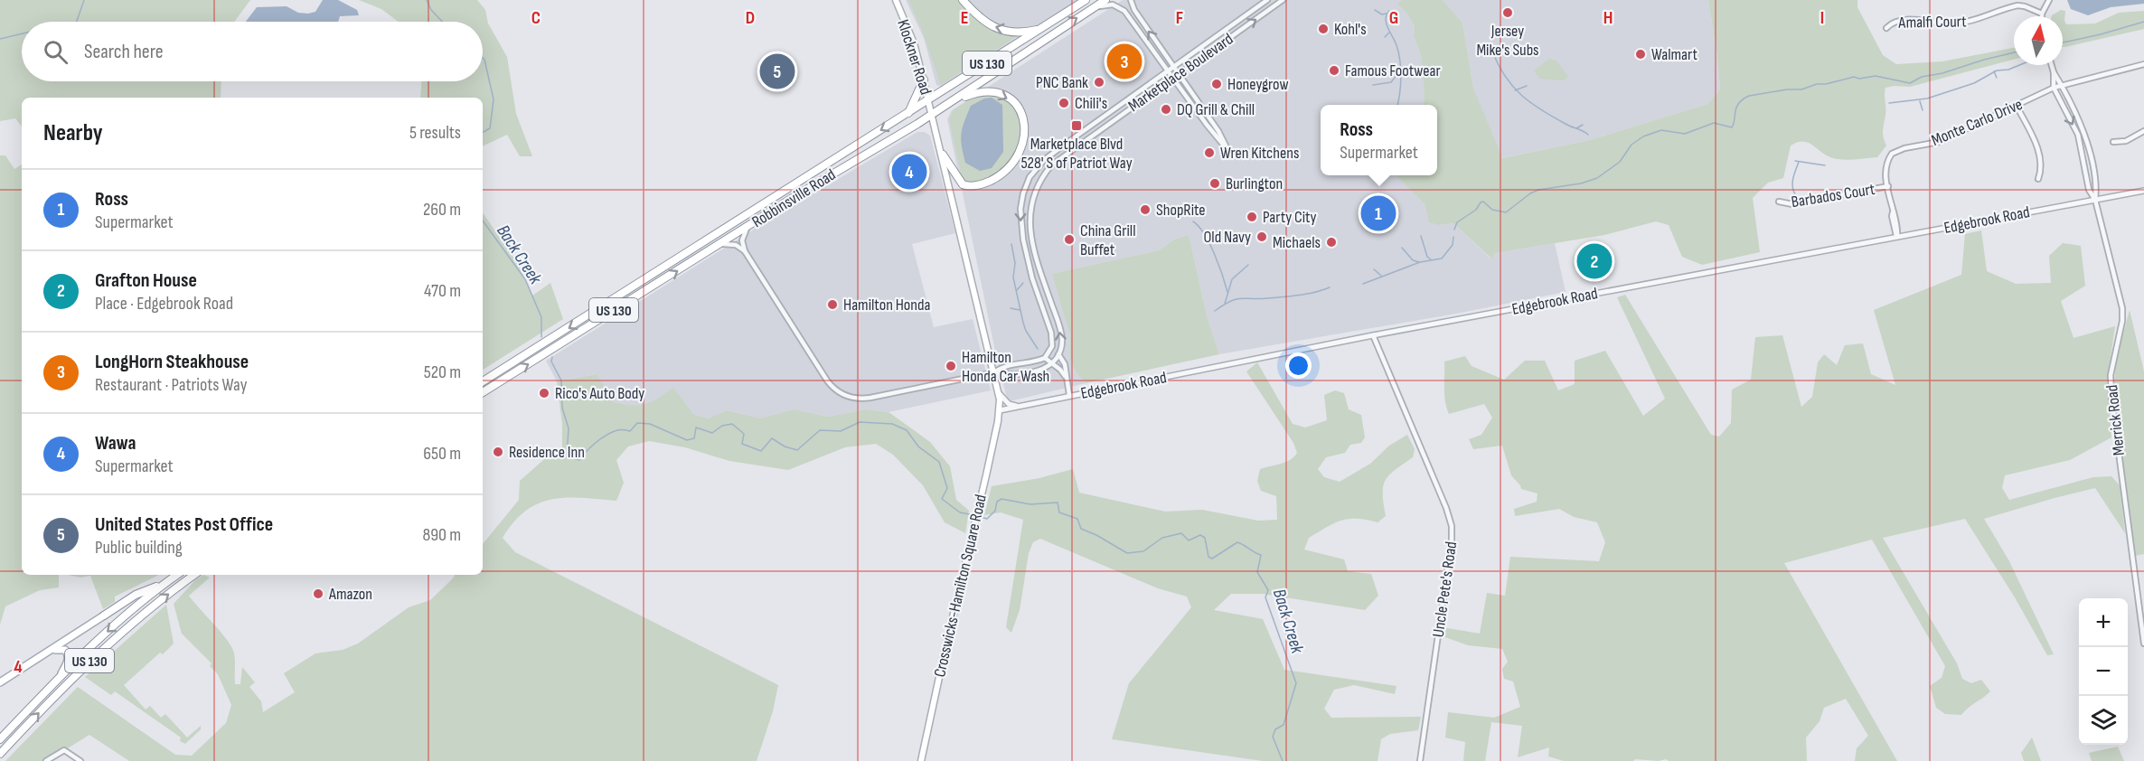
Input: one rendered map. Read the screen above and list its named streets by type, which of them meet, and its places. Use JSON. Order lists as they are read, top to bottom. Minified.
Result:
{"streets":{"highway":["US 130","Robbinsville Road"],"main road":["Klockner Road","Crosswicks-Hamilton Square Road"],"street":["Amalfi Court","Marketplace Boulevard","Monte Carlo Drive","Barbados Court","Edgebrook Road","Merrick Road","Uncle Pete's Road"]},"crossings":[["Klockner Road","Robbinsville Road"],["Monte Carlo Drive","Barbados Court"],["Monte Carlo Drive","Edgebrook Road"],["Edgebrook Road","Merrick Road"],["Edgebrook Road","Crosswicks-Hamilton Square Road"],["Edgebrook Road","Uncle Pete's Road"]],"water":["Back Creek"],"places":{"other":["Jersey Mike's Subs","Kohl's","Walmart","Famous Footwear","PNC Bank","Honeygrow","Chili's","DQ Grill & Chill","Wren Kitchens","Burlington","ShopRite","Party City","Old Navy","China Grill Buffet","Michaels","Hamilton Honda","Hamilton Honda Car Wash","Rico's Auto Body","Residence Inn","Amazon"],"transit":["Marketplace Blvd 528' S of Patriot Way"]},"north":"top","page":{"search":"Search here","pins":["3","5","4","1","2"],"heading":["Nearby","5 results"],"popup":["Ross","Supermarket"],"list":[{"mark":"1","name":"Ross","note":"Supermarket","value":"260 m"},{"mark":"2","name":"Grafton House","note":"Place · Edgebrook Road","value":"470 m"},{"mark":"3","name":"LongHorn Steakhouse","note":"Restaurant · Patriots Way","value":"520 m"},{"mark":"4","name":"Wawa","note":"Supermarket","value":"650 m"},{"mark":"5","name":"United States Post Office","note":"Public building","value":"890 m"}],"map_buttons":["+","−"]},"grid":{"columns":["C","D","E","F","G","H","I"],"rows":["4"]}}
